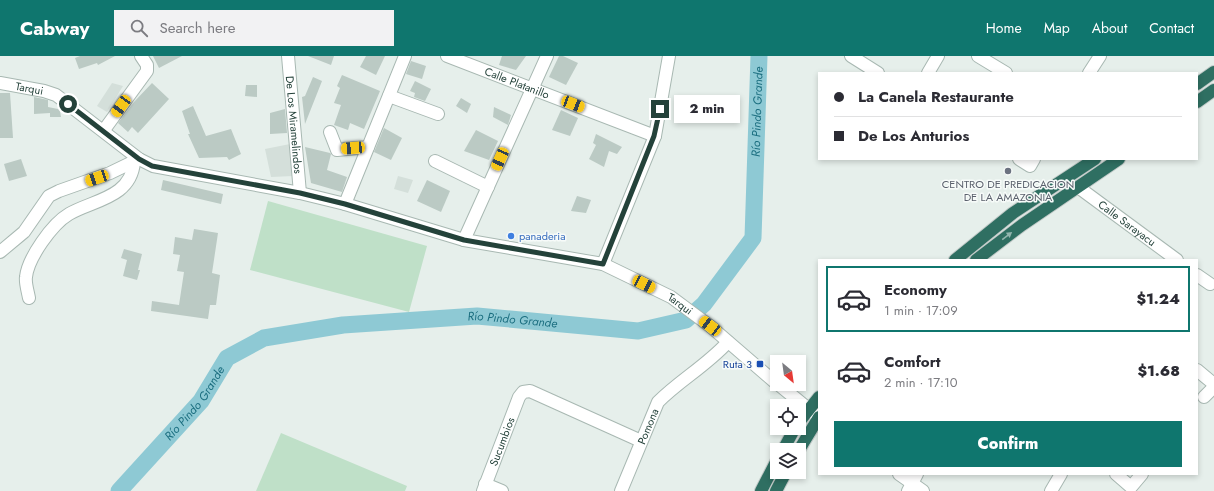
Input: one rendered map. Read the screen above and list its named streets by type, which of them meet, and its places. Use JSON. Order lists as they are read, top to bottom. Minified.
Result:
{"streets":{"street":["Calle Platanillo","Tarqui","De Los Miramelindos","Calle Sarayacu","Pomona","Sucumbios"]},"crossings":[["Tarqui","De Los Miramelindos"],["Tarqui","Pomona"],["Pomona","Sucumbios"]],"water":["Río Pindo Grande"],"places":{"other":["CENTRO DE PREDICACION DE LA AMAZONIA","panaderia"],"transit":["Ruta 3"]},"north":"bottom right","page":{"header":"Cabway","search":"Search here","nav":["Home","Map","About","Contact"],"banner":["La Canela Restaurante","De Los Anturios"],"bubble":"2 min","list":[{"name":"Economy","note":"1 min · 17:09","value":"$1.24"},{"name":"Comfort","note":"2 min · 17:10","value":"$1.68"}],"buttons":"Confirm"}}
